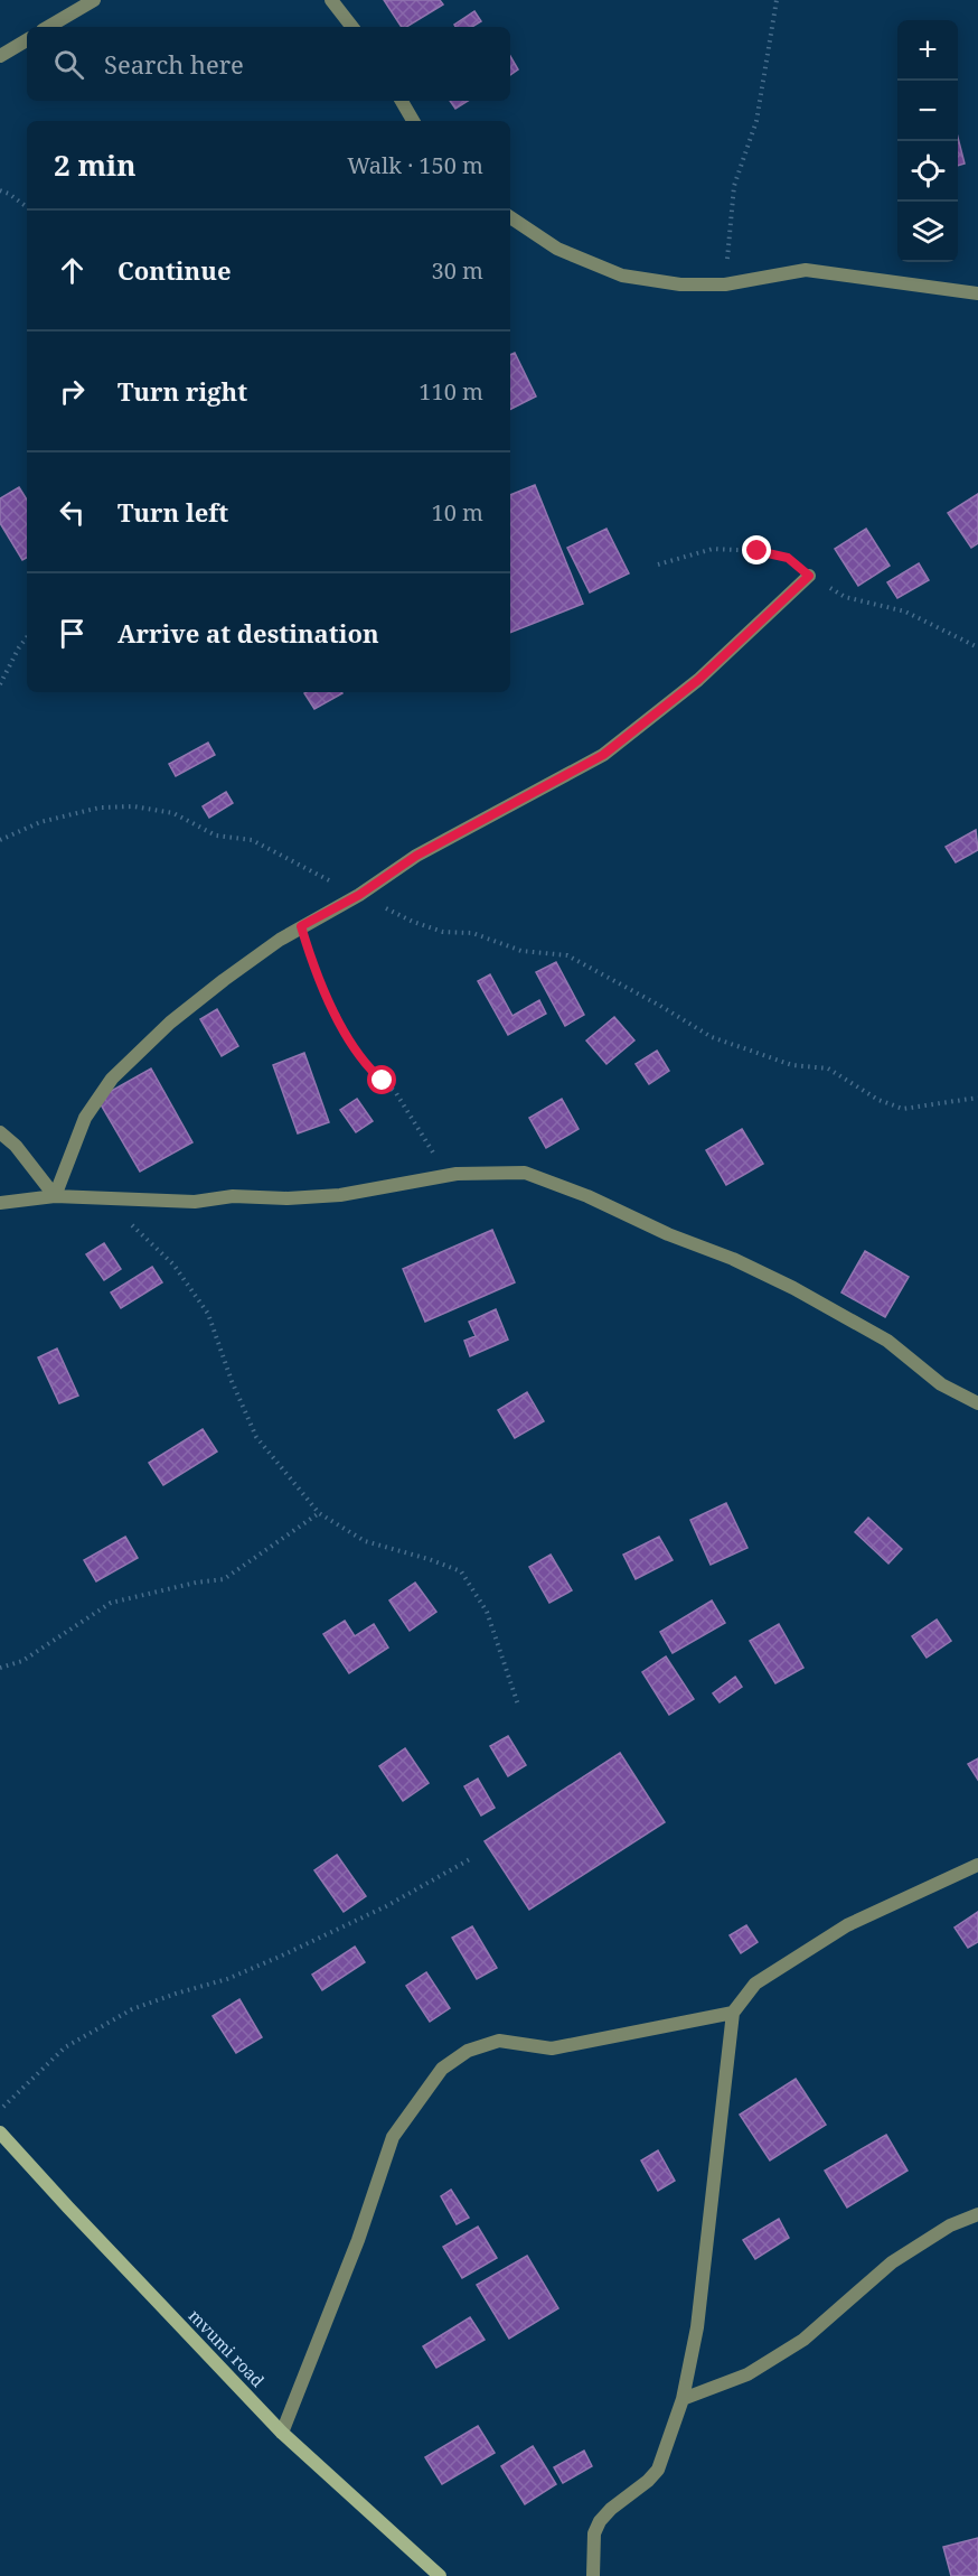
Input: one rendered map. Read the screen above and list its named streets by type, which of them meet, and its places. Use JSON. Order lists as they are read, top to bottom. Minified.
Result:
{"streets":{"street":["mvumi road"]},"page":{"map_buttons":["+","−"],"search":"Search here","heading":["2 min","Walk · 150 m"],"list":[["Continue","30 m"],["Turn right","110 m"],["Turn left","10 m"],"Arrive at destination"]}}
